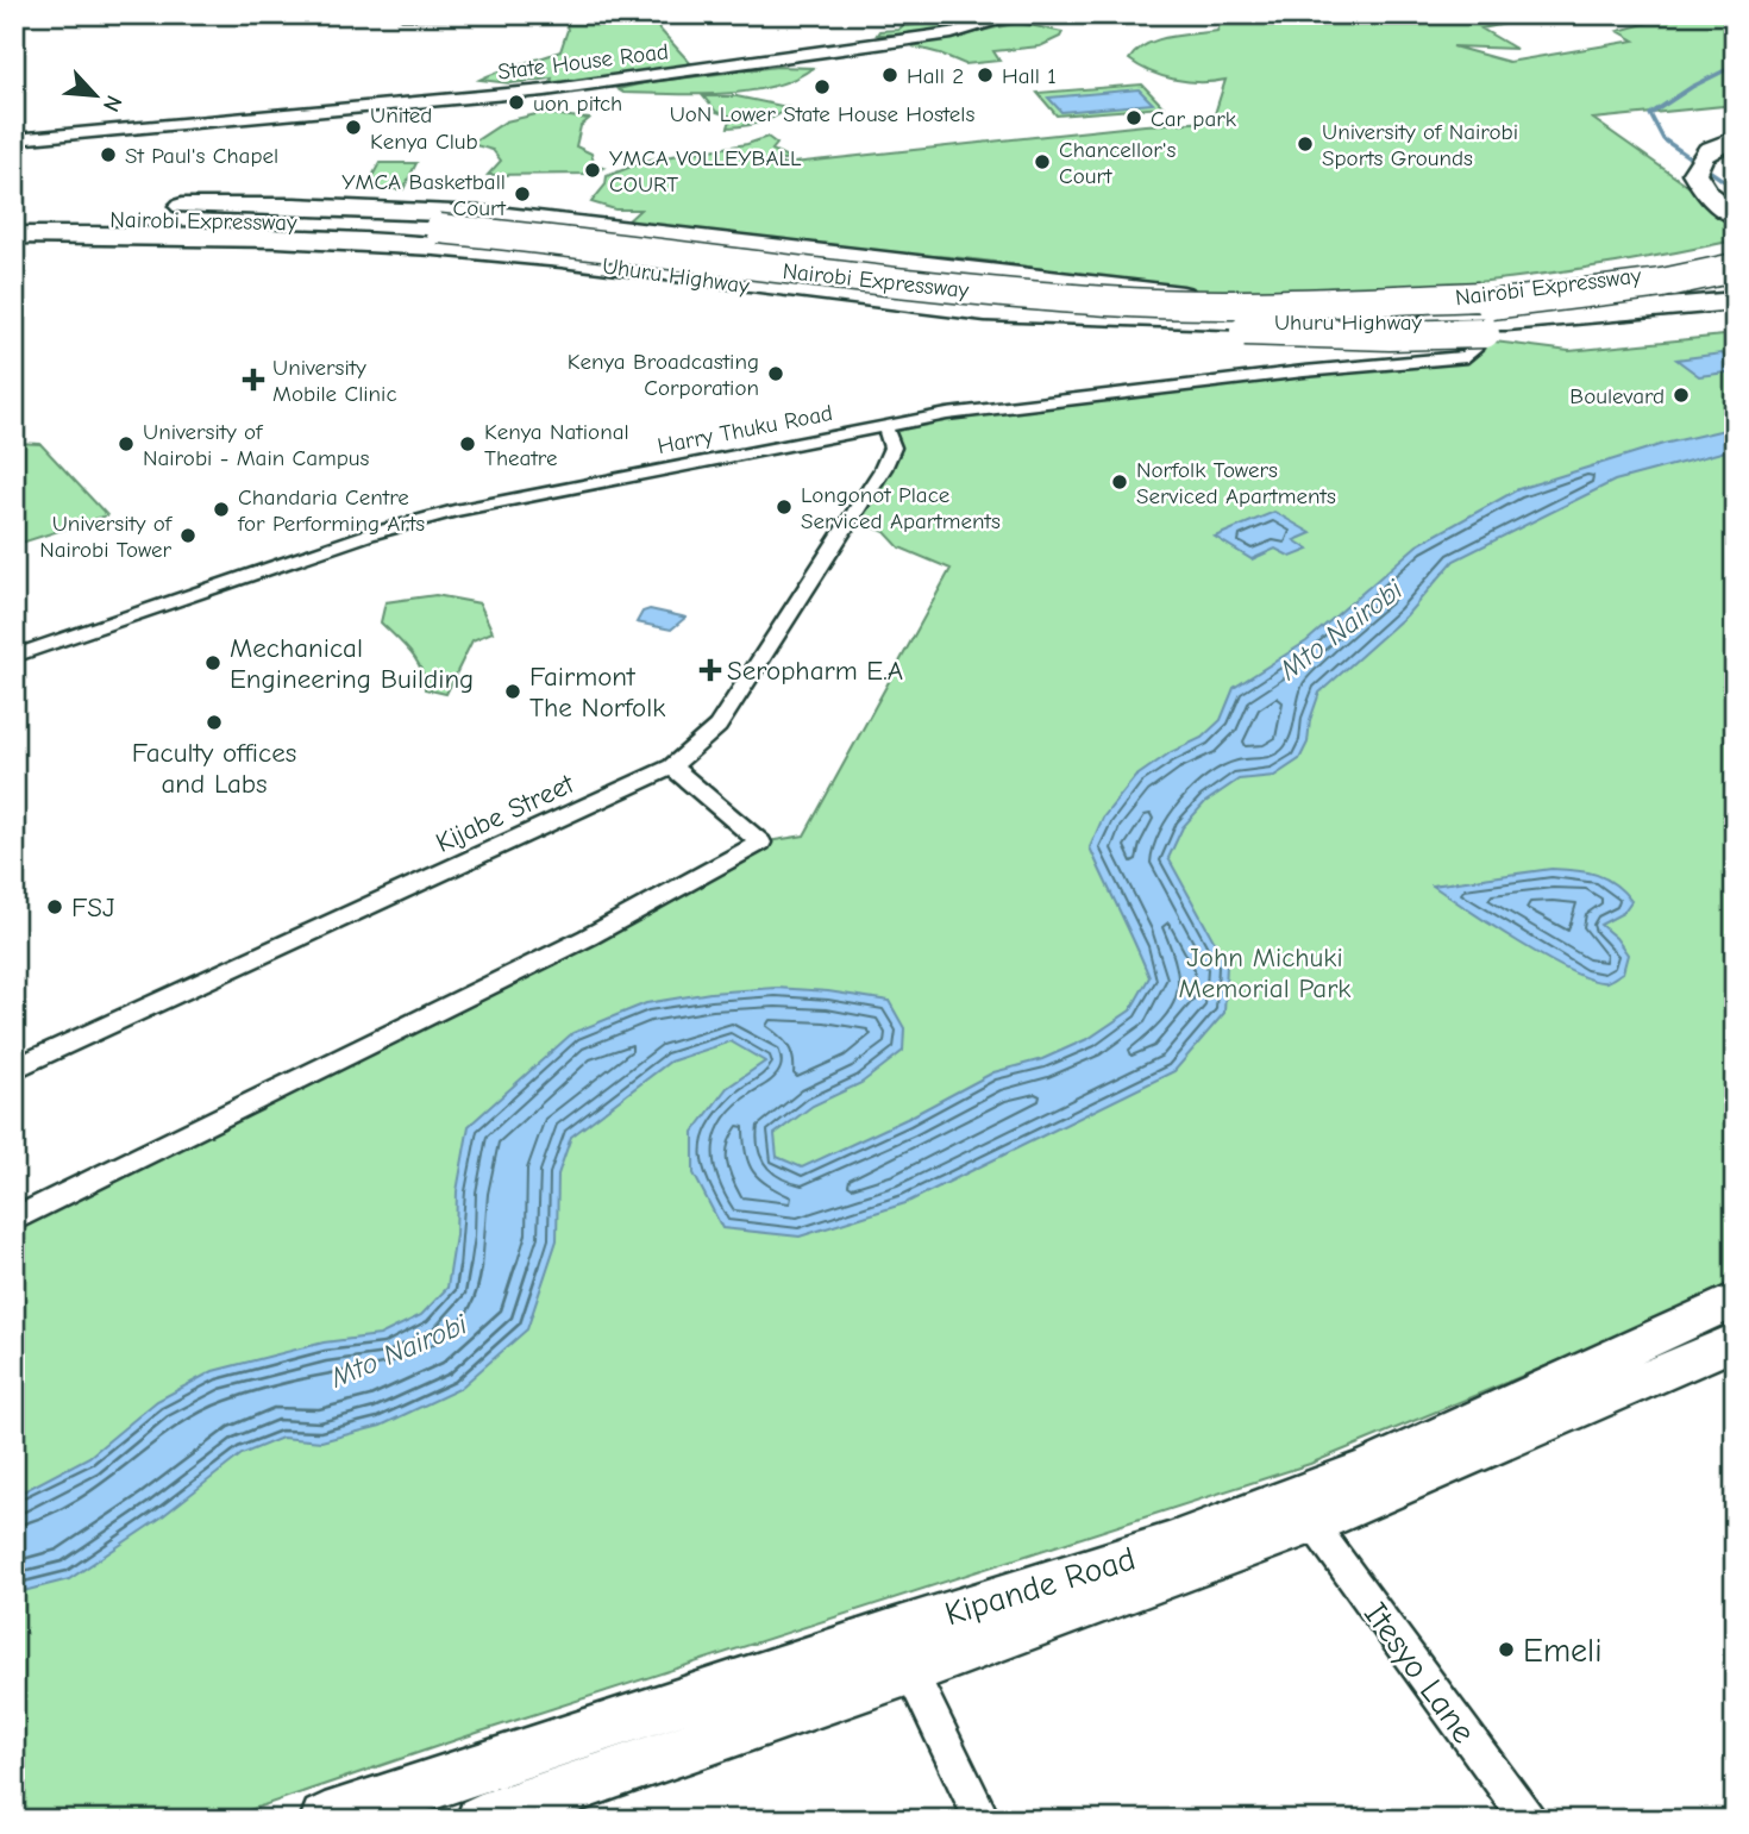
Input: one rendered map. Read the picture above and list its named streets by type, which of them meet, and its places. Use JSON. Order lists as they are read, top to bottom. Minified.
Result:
{"streets":{"highway":["Nairobi Expressway","Uhuru Highway"],"street":["State House Road","Harry Thuku Road","Kijabe Street","Kipande Road","Itesyo Lane"]},"crossings":[["Nairobi Expressway","Uhuru Highway"],["Uhuru Highway","Harry Thuku Road"],["Kipande Road","Itesyo Lane"]],"water":["Mto Nairobi"],"parks":["John Michuki Memorial Park"],"places":{"other":["Hall 2","Hall 1","UoN Lower State House Hostels","uon pitch","Car park","United Kenya Club","University of Nairobi Sports Grounds","St Paul's Chapel","Chancellor's Court","YMCA VOLLEYBALL COURT","YMCA Basketball Court","Kenya Broadcasting Corporation","Boulevard","University of Nairobi - Main Campus","Kenya National Theatre","Norfolk Towers Serviced Apartments","Longonot Place Serviced Apartments","Chandaria Centre for Performing Arts","University of Nairobi Tower","Mechanical Engineering Building","Fairmont The Norfolk","Faculty offices and Labs","FSJ","Emeli"],"health":["University Mobile Clinic","Seropharm E.A"]},"north":"bottom right"}
